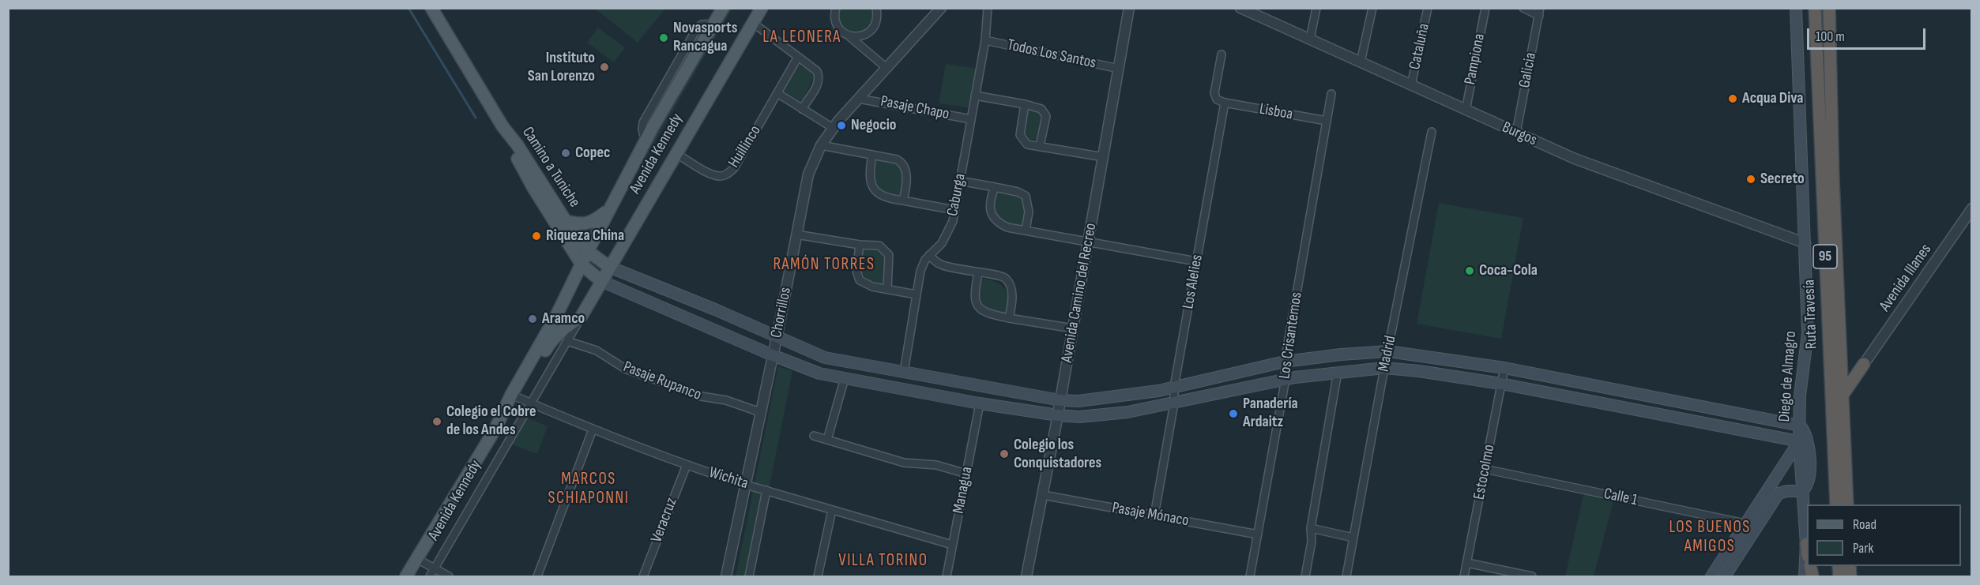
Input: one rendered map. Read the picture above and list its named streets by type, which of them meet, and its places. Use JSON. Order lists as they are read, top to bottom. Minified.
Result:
{"streets":{"highway":["95","Ruta Travesía"],"main road":["Avenida Kennedy","Camino a Tuniche","Diego de Almagro"],"street":["Cataluña","Todos Los Santos","Pampiona","Galicia","Pasaje Chapo","Lisboa","Burgos","Huillinco","Caburga","Avenida Illanes","Los Alelies","Avenida Camino del Recreo","Chorrillos","Los Crisantemos","Madrid","Pasaje Rupanco","Estocolmo","Wichita","Managua","Calle 1","Pasaje Mónaco","Veracruz"]},"crossings":[["Cataluña","Burgos"],["Todos Los Santos","Caburga"],["Todos Los Santos","Avenida Camino del Recreo"],["Pampiona","Burgos"],["Galicia","Burgos"],["Pasaje Chapo","Caburga"],["Pasaje Chapo","Chorrillos"],["Lisboa","Los Alelies"],["Lisboa","Los Crisantemos"],["Burgos","Diego de Almagro"],["Huillinco","Avenida Kennedy"],["Avenida Kennedy","Camino a Tuniche"],["Avenida Kennedy","Pasaje Rupanco"],["Avenida Kennedy","Wichita"],["Los Alelies","Pasaje Mónaco"],["Avenida Camino del Recreo","Pasaje Mónaco"],["Chorrillos","Pasaje Rupanco"],["Chorrillos","Wichita"],["Los Crisantemos","Pasaje Mónaco"],["Estocolmo","Calle 1"],["Wichita","Managua"],["Wichita","Veracruz"]],"districts":["LA LEONERA","RAMÓN TORRES","MARCOS SCHIAPONNI","LOS BUENOS AMIGOS","VILLA TORINO"],"places":["Novasports Rancagua","Instituto San Lorenzo","Acqua Diva","Negocio","Copec","Secreto","Riqueza China","Coca-Cola","Aramco","Panadería Ardaitz","Colegio el Cobre de los Andes","Colegio los Conquistadores"],"legend":["Road","Park"],"scale_bar":"100 m"}
